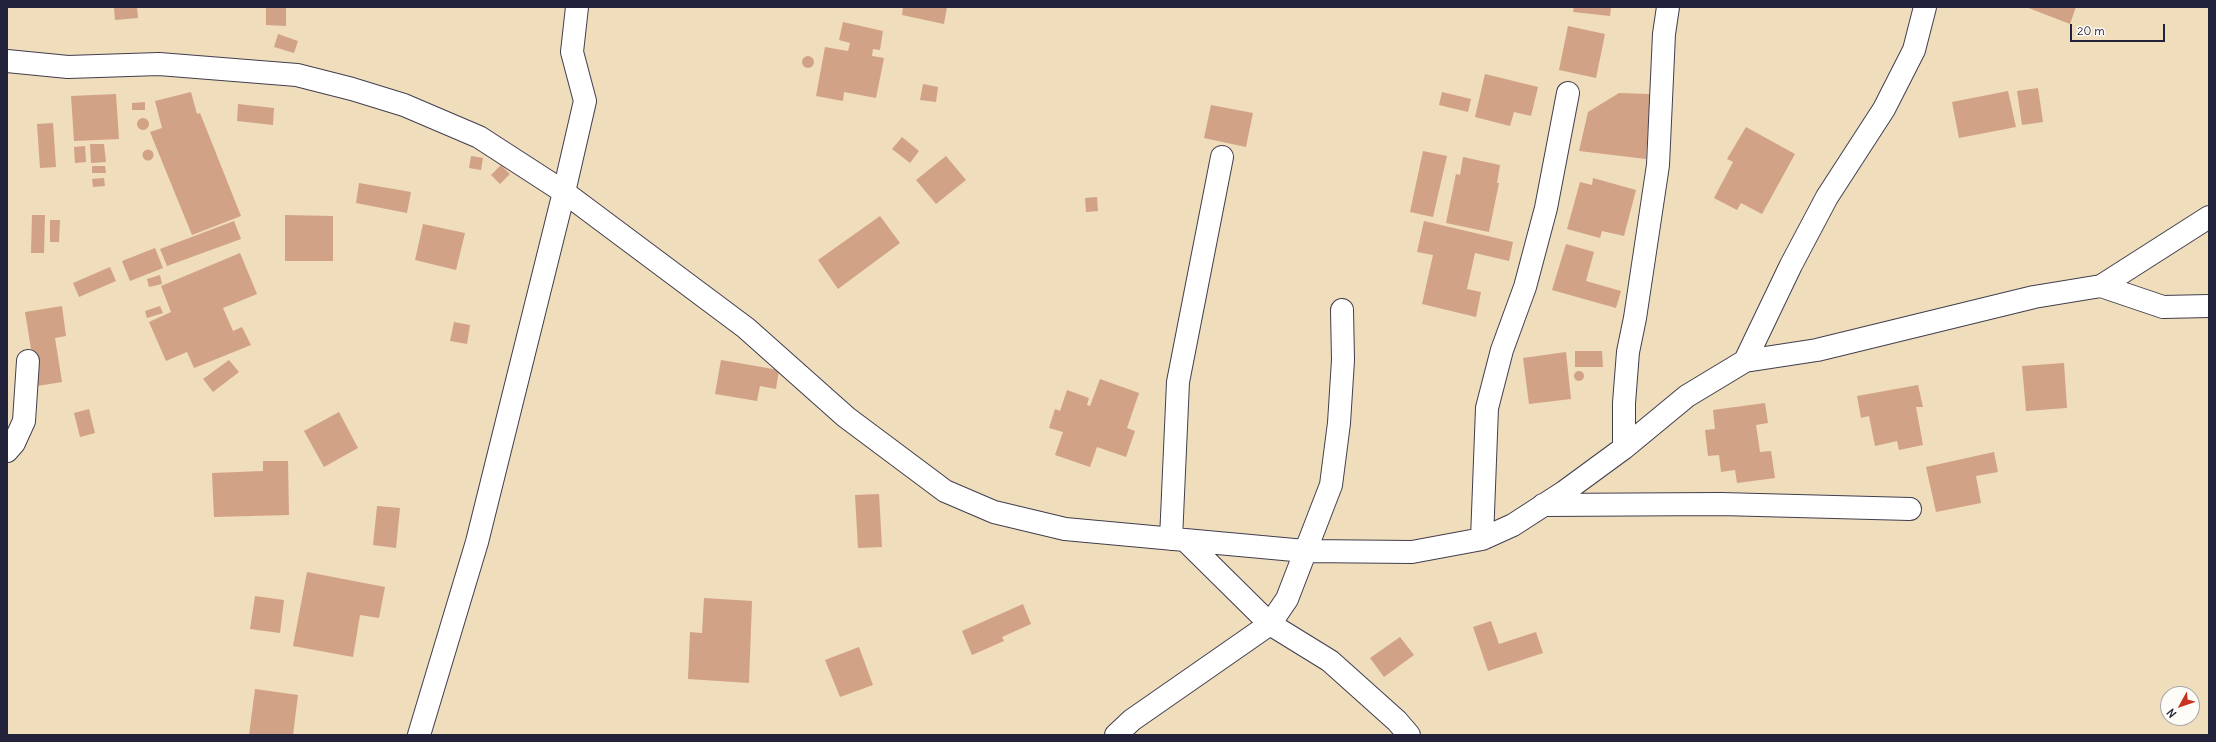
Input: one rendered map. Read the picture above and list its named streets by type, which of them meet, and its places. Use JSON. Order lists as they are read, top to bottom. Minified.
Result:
{"scale_bar":"20 m","north":"bottom left"}
